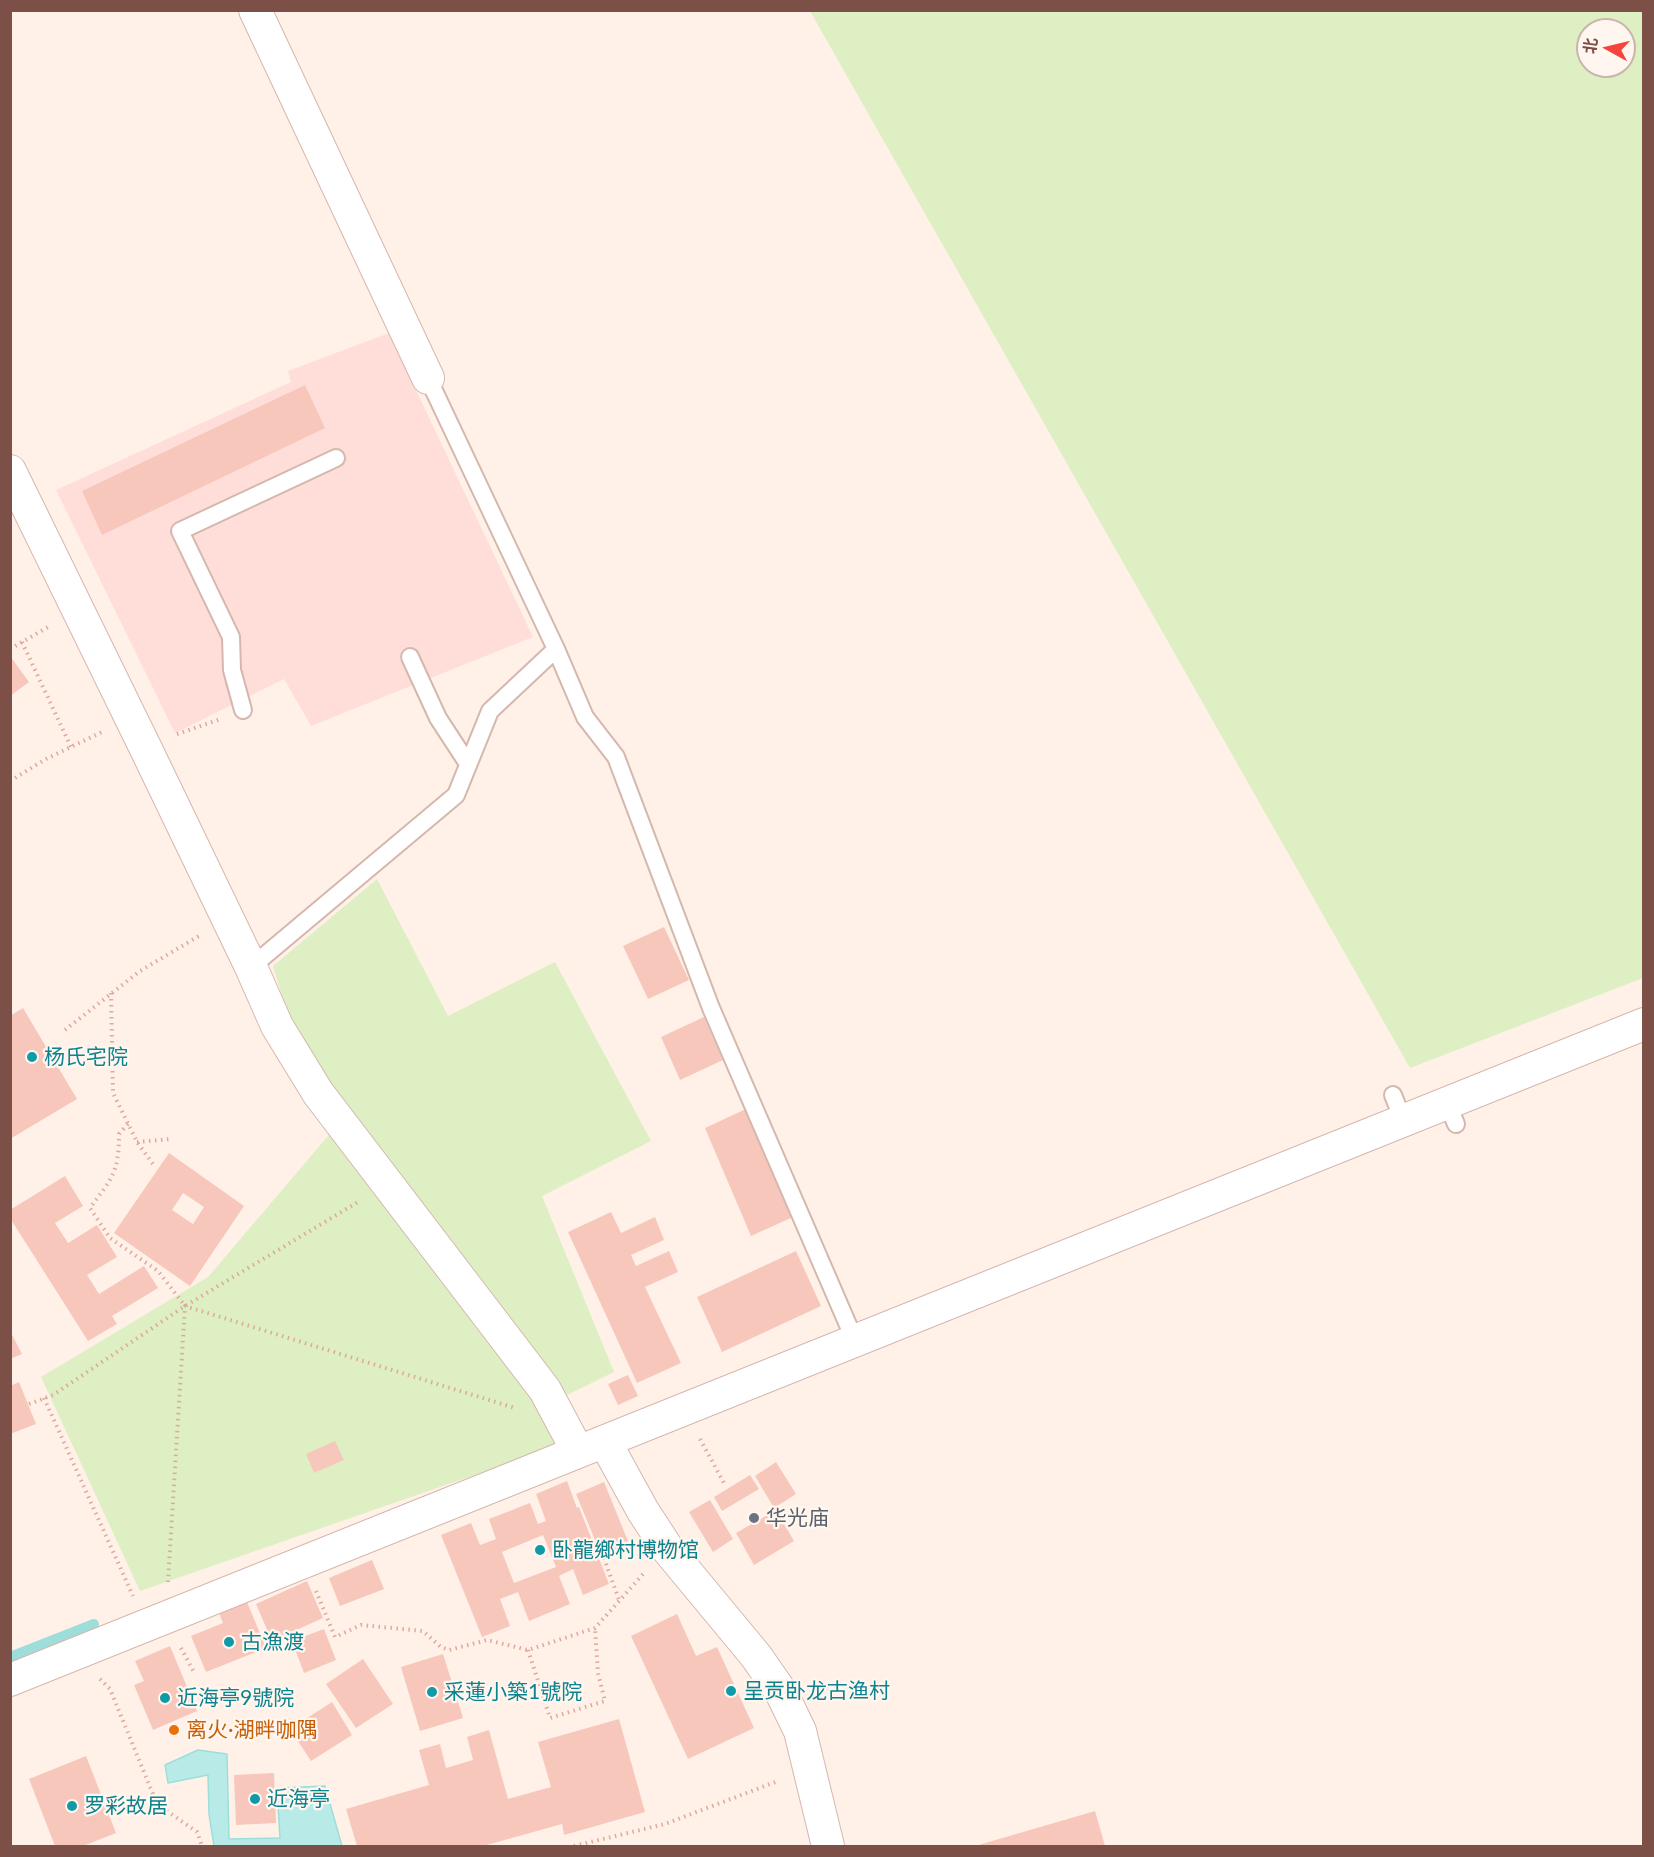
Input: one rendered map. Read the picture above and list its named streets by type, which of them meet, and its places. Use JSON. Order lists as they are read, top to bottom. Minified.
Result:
{"places":["杨氏宅院","华光庙","卧龍鄉村博物馆","古漁渡","呈贡卧龙古渔村","采蓮小築1號院","近海亭9號院","离火·湖畔咖隅","近海亭","罗彩故居"],"north":"left"}
